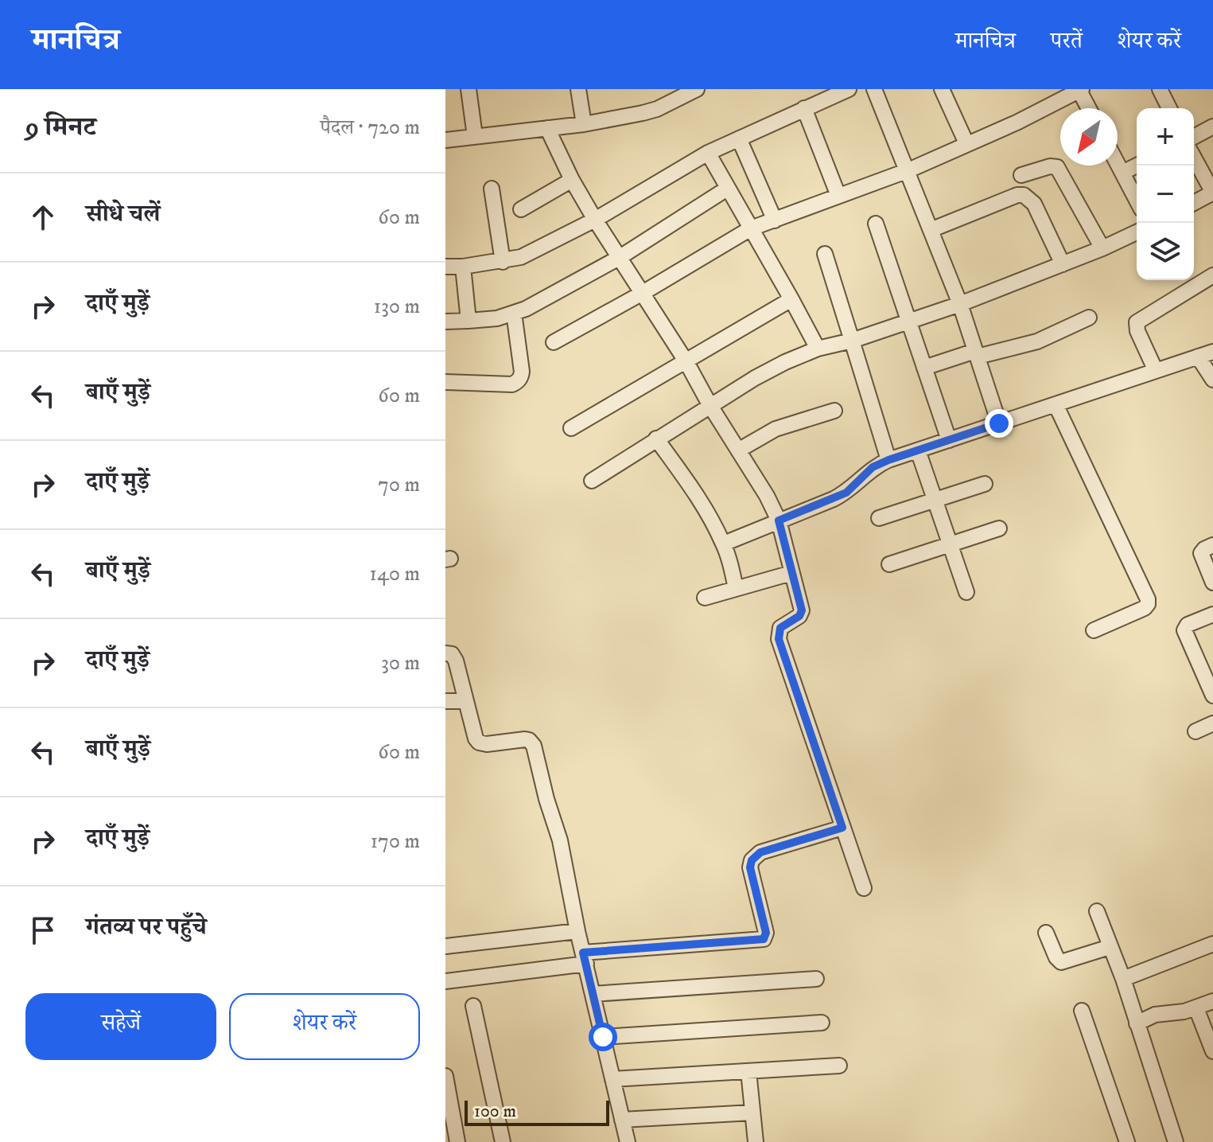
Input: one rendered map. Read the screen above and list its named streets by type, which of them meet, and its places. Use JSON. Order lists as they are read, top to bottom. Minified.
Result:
{"scale_bar":"100 m","north":"bottom left","page":{"header":"मानचित्र","nav":["मानचित्र","परतें","शेयर करें"],"heading":["9 मिनट","पैदल · 720 m"],"map_buttons":["+","−"],"list":[["सीधे चलें","60 m"],["दाएँ मुड़ें","130 m"],["बाएँ मुड़ें","60 m"],["दाएँ मुड़ें","70 m"],["बाएँ मुड़ें","140 m"],["दाएँ मुड़ें","30 m"],["बाएँ मुड़ें","60 m"],["दाएँ मुड़ें","170 m"],"गंतव्य पर पहुँचे"],"buttons":["सहेजें","शेयर करें"],"scale":"100 m"}}
